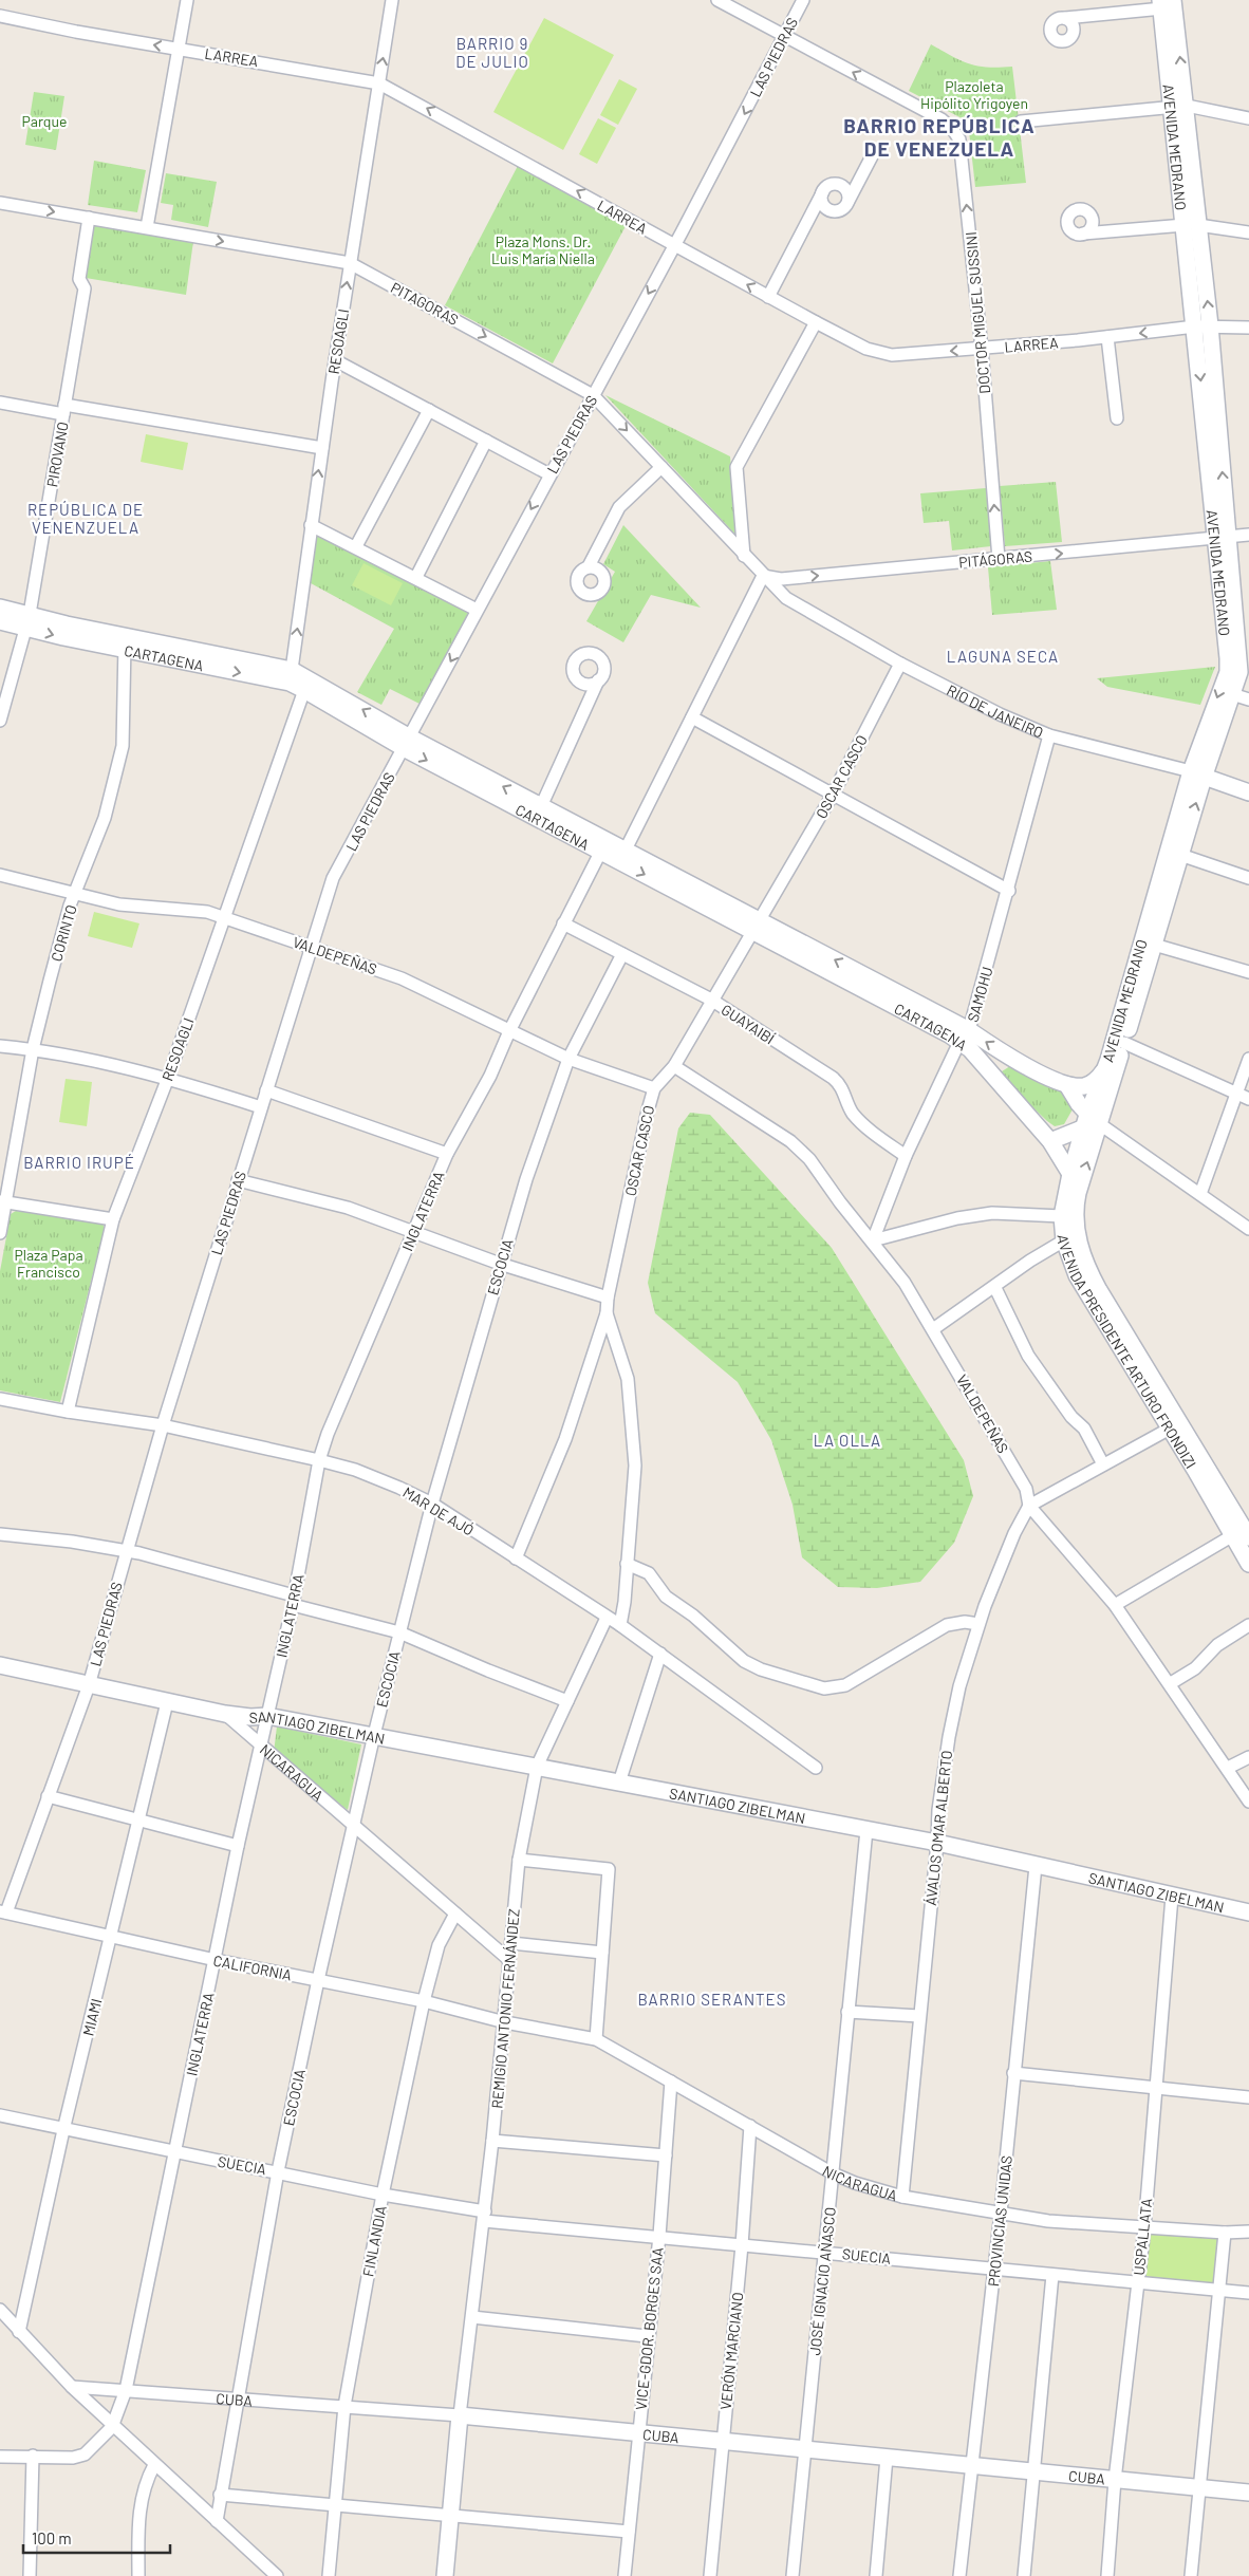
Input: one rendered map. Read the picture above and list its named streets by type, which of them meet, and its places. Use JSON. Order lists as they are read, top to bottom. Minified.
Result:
{"streets":{"main road":["AVENIDA MEDRANO","CARTAGENA","RÍO DE JANEIRO","AVENIDA PRESIDENTE ARTURO FRONDIZI","SANTIAGO ZIBELMAN","NICARAGUA","CUBA"],"street":["LARREA","LAS PIEDRAS","PITAGORAS","DOCTOR MIGUEL SUSSINI","RESOAGLI","PIROVANO","PITÁGORAS","OSCAR CASCO","CORINTO","VALDEPEÑAS","SAMOHU","GUAYAIBÍ","INGLATERRA","ESCOCIA","MAR DE AJÓ","ÁVALOS OMAR ALBERTO","CALIFORNIA","REMIGIO ANTONIO FERNÁNDEZ","MIAMI","SUECIA","PROVINCIAS UNIDAS","USPALLATA","FINLANDIA","JOSÉ IGNACIO AÑASCO","VICE-GDOR. BORGES SAA","VERÓN MARCIANO"]},"crossings":[["LARREA","LAS PIEDRAS"],["LARREA","AVENIDA MEDRANO"],["LARREA","DOCTOR MIGUEL SUSSINI"],["LARREA","RESOAGLI"],["LAS PIEDRAS","PITAGORAS"],["LAS PIEDRAS","DOCTOR MIGUEL SUSSINI"],["LAS PIEDRAS","CARTAGENA"],["LAS PIEDRAS","VALDEPEÑAS"],["LAS PIEDRAS","MAR DE AJÓ"],["LAS PIEDRAS","NICARAGUA"],["LAS PIEDRAS","CALIFORNIA"],["AVENIDA MEDRANO","PITÁGORAS"],["AVENIDA MEDRANO","RÍO DE JANEIRO"],["AVENIDA MEDRANO","AVENIDA PRESIDENTE ARTURO FRONDIZI"],["PITAGORAS","RESOAGLI"],["PITAGORAS","PIROVANO"],["PITAGORAS","PITÁGORAS"],["PITAGORAS","RÍO DE JANEIRO"],["DOCTOR MIGUEL SUSSINI","PITÁGORAS"],["RESOAGLI","CARTAGENA"],["RESOAGLI","VALDEPEÑAS"],["RESOAGLI","MAR DE AJÓ"],["PIROVANO","CARTAGENA"],["PITÁGORAS","RÍO DE JANEIRO"],["CARTAGENA","OSCAR CASCO"],["CARTAGENA","CORINTO"],["CARTAGENA","SAMOHU"],["CARTAGENA","INGLATERRA"],["CARTAGENA","AVENIDA PRESIDENTE ARTURO FRONDIZI"],["RÍO DE JANEIRO","OSCAR CASCO"],["RÍO DE JANEIRO","SAMOHU"],["OSCAR CASCO","VALDEPEÑAS"],["OSCAR CASCO","GUAYAIBÍ"],["OSCAR CASCO","MAR DE AJÓ"],["CORINTO","VALDEPEÑAS"],["VALDEPEÑAS","SAMOHU"],["VALDEPEÑAS","INGLATERRA"],["VALDEPEÑAS","ESCOCIA"],["VALDEPEÑAS","ÁVALOS OMAR ALBERTO"],["SAMOHU","GUAYAIBÍ"],["GUAYAIBÍ","INGLATERRA"],["GUAYAIBÍ","ESCOCIA"],["INGLATERRA","MAR DE AJÓ"],["INGLATERRA","SANTIAGO ZIBELMAN"],["INGLATERRA","NICARAGUA"],["INGLATERRA","CALIFORNIA"],["INGLATERRA","SUECIA"],["INGLATERRA","CUBA"],["ESCOCIA","MAR DE AJÓ"],["ESCOCIA","SANTIAGO ZIBELMAN"],["ESCOCIA","NICARAGUA"],["ESCOCIA","CALIFORNIA"],["ESCOCIA","SUECIA"],["ESCOCIA","CUBA"],["MAR DE AJÓ","REMIGIO ANTONIO FERNÁNDEZ"],["SANTIAGO ZIBELMAN","NICARAGUA"],["SANTIAGO ZIBELMAN","ÁVALOS OMAR ALBERTO"],["SANTIAGO ZIBELMAN","REMIGIO ANTONIO FERNÁNDEZ"],["SANTIAGO ZIBELMAN","PROVINCIAS UNIDAS"],["SANTIAGO ZIBELMAN","USPALLATA"],["SANTIAGO ZIBELMAN","JOSÉ IGNACIO AÑASCO"],["NICARAGUA","ÁVALOS OMAR ALBERTO"],["NICARAGUA","CALIFORNIA"],["NICARAGUA","REMIGIO ANTONIO FERNÁNDEZ"],["NICARAGUA","MIAMI"],["NICARAGUA","PROVINCIAS UNIDAS"],["NICARAGUA","USPALLATA"],["NICARAGUA","FINLANDIA"],["NICARAGUA","JOSÉ IGNACIO AÑASCO"],["NICARAGUA","VICE-GDOR. BORGES SAA"],["NICARAGUA","VERÓN MARCIANO"],["CALIFORNIA","REMIGIO ANTONIO FERNÁNDEZ"],["CALIFORNIA","MIAMI"],["CALIFORNIA","FINLANDIA"],["REMIGIO ANTONIO FERNÁNDEZ","SUECIA"],["REMIGIO ANTONIO FERNÁNDEZ","CUBA"],["MIAMI","SUECIA"],["SUECIA","PROVINCIAS UNIDAS"],["SUECIA","USPALLATA"],["SUECIA","FINLANDIA"],["SUECIA","JOSÉ IGNACIO AÑASCO"],["SUECIA","VICE-GDOR. BORGES SAA"],["SUECIA","VERÓN MARCIANO"],["PROVINCIAS UNIDAS","CUBA"],["USPALLATA","CUBA"],["FINLANDIA","CUBA"],["JOSÉ IGNACIO AÑASCO","CUBA"],["VICE-GDOR. BORGES SAA","CUBA"],["VERÓN MARCIANO","CUBA"]],"one_way":["LARREA","DOCTOR MIGUEL SUSSINI","PITÁGORAS"],"districts":["BARRIO 9 DE JULIO","BARRIO REPÚBLICA DE VENEZUELA","REPÚBLICA DE VENENZUELA","LAGUNA SECA","BARRIO IRUPÉ","LA OLLA","BARRIO SERANTES"],"parks":["Plazoleta Hipólito Yrigoyen","Parque","Plaza Mons. Dr. Luis María Niella","Plaza Papa Francisco"],"scale_bar":"100 m"}
